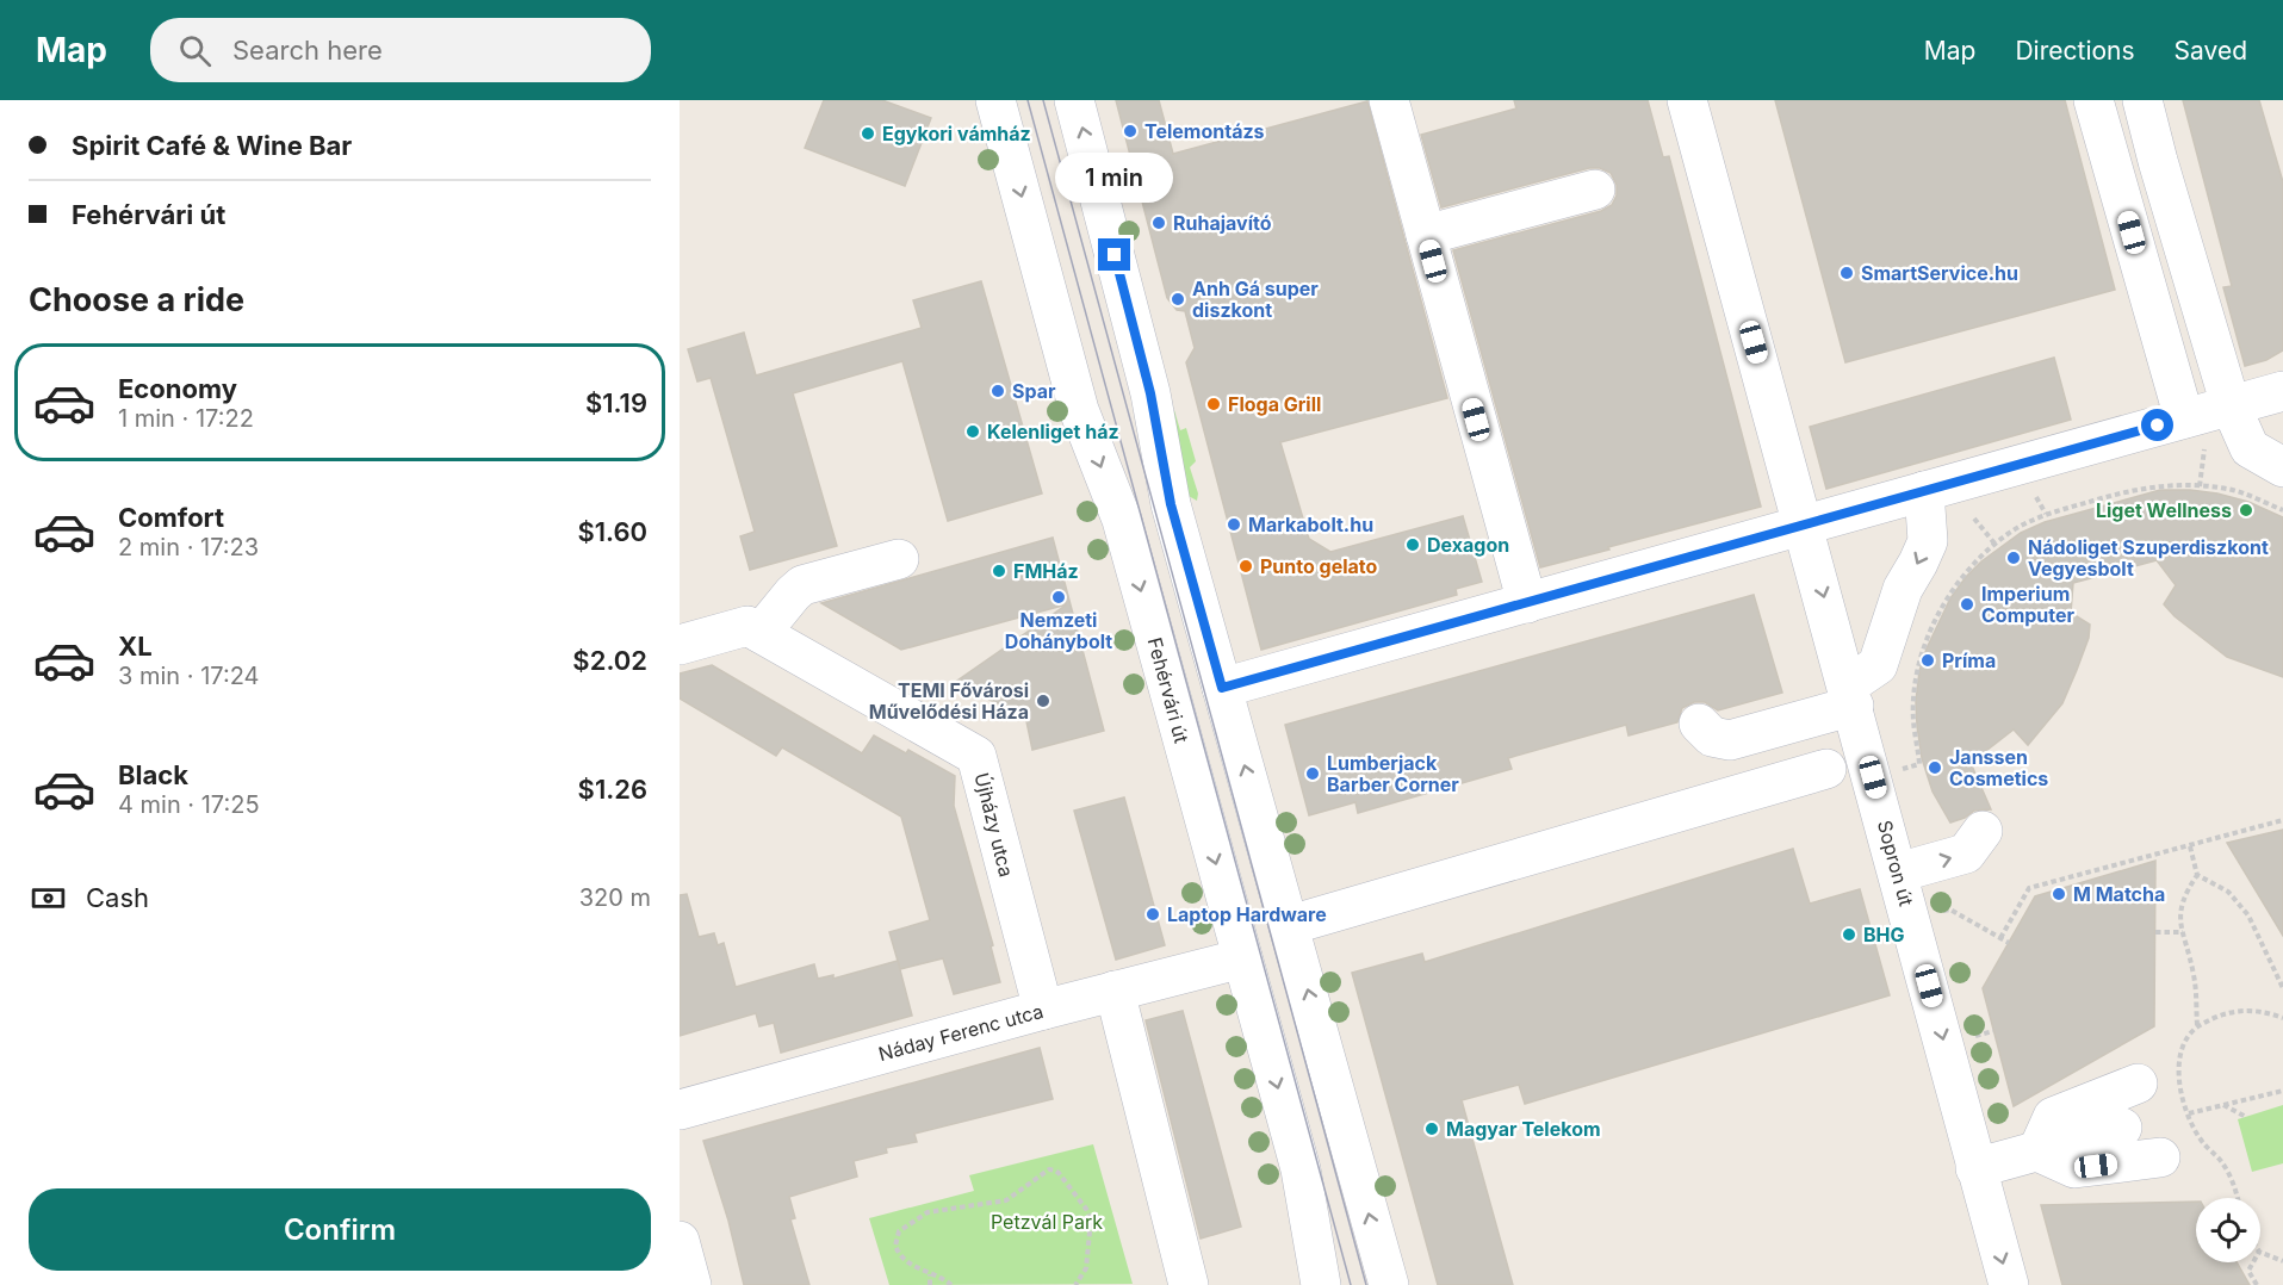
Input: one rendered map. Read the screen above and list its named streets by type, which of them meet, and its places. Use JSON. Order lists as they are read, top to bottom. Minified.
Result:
{"streets":{"street":["Fehérvári út","Újházy utca","Sopron út","Náday Ferenc utca"]},"crossings":[["Fehérvári út","Náday Ferenc utca"],["Újházy utca","Náday Ferenc utca"]],"one_way":["Sopron út"],"parks":["Petzvál Park"],"places":["Telemontázs","Egykori vámház","Ruhajavító","SmartService.hu","Anh Gá super diszkont","Spar","Floga Grill","Kelenliget ház","Liget Wellness","Markabolt.hu","Dexagon","Nádoliget Szuperdiszkont Vegyesbolt","Punto gelato","FMHáz","Nemzeti Dohánybolt","Imperium Computer","Príma","TEMI Fővárosi Művelődési Háza","Janssen Cosmetics","Lumberjack Barber Corner","M Matcha","Laptop Hardware","BHG","Magyar Telekom"],"page":{"header":"Map","search":"Search here","nav":["Map","Directions","Saved"],"banner":["Spirit Café & Wine Bar","Fehérvári út"],"bubble":"1 min","heading":"Choose a ride","list":[{"name":"Economy","note":"1 min · 17:22","value":"$1.19"},{"name":"Comfort","note":"2 min · 17:23","value":"$1.60"},{"name":"XL","note":"3 min · 17:24","value":"$2.02"},{"name":"Black","note":"4 min · 17:25","value":"$1.26"}],"pay":["Cash","320 m"],"buttons":"Confirm"}}
